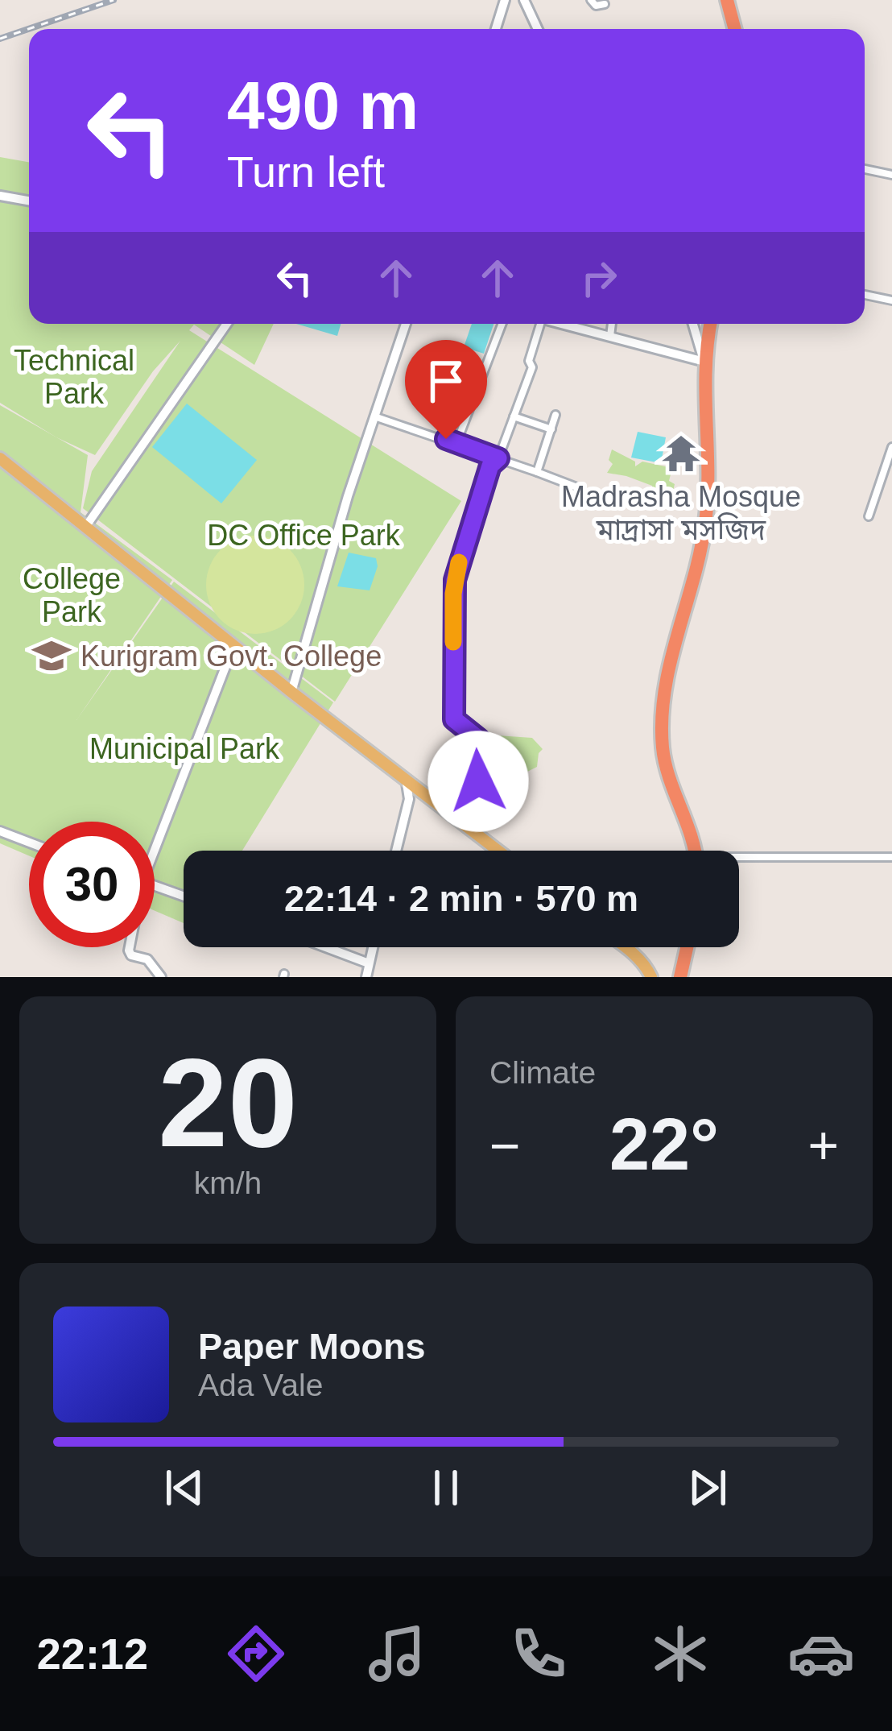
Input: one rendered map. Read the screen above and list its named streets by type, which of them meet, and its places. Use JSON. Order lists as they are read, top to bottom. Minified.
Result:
{"parks":["Technical Park","DC Office Park","College Park","Municipal Park"],"places":{"temple":["Madrasha Mosque মাদ্রাসা মসজিদ"],"school or university":["Kurigram Govt. College"]},"page":{"turn":["490 m","Turn left"],"limit":"30","trip":"22:14 · 2 min · 570 m","tile":[["20","km/h"],"Climate"],"heat":["−","22°","+"],"song":["Paper Moons","Ada Vale"],"tabs":"22:12"}}
